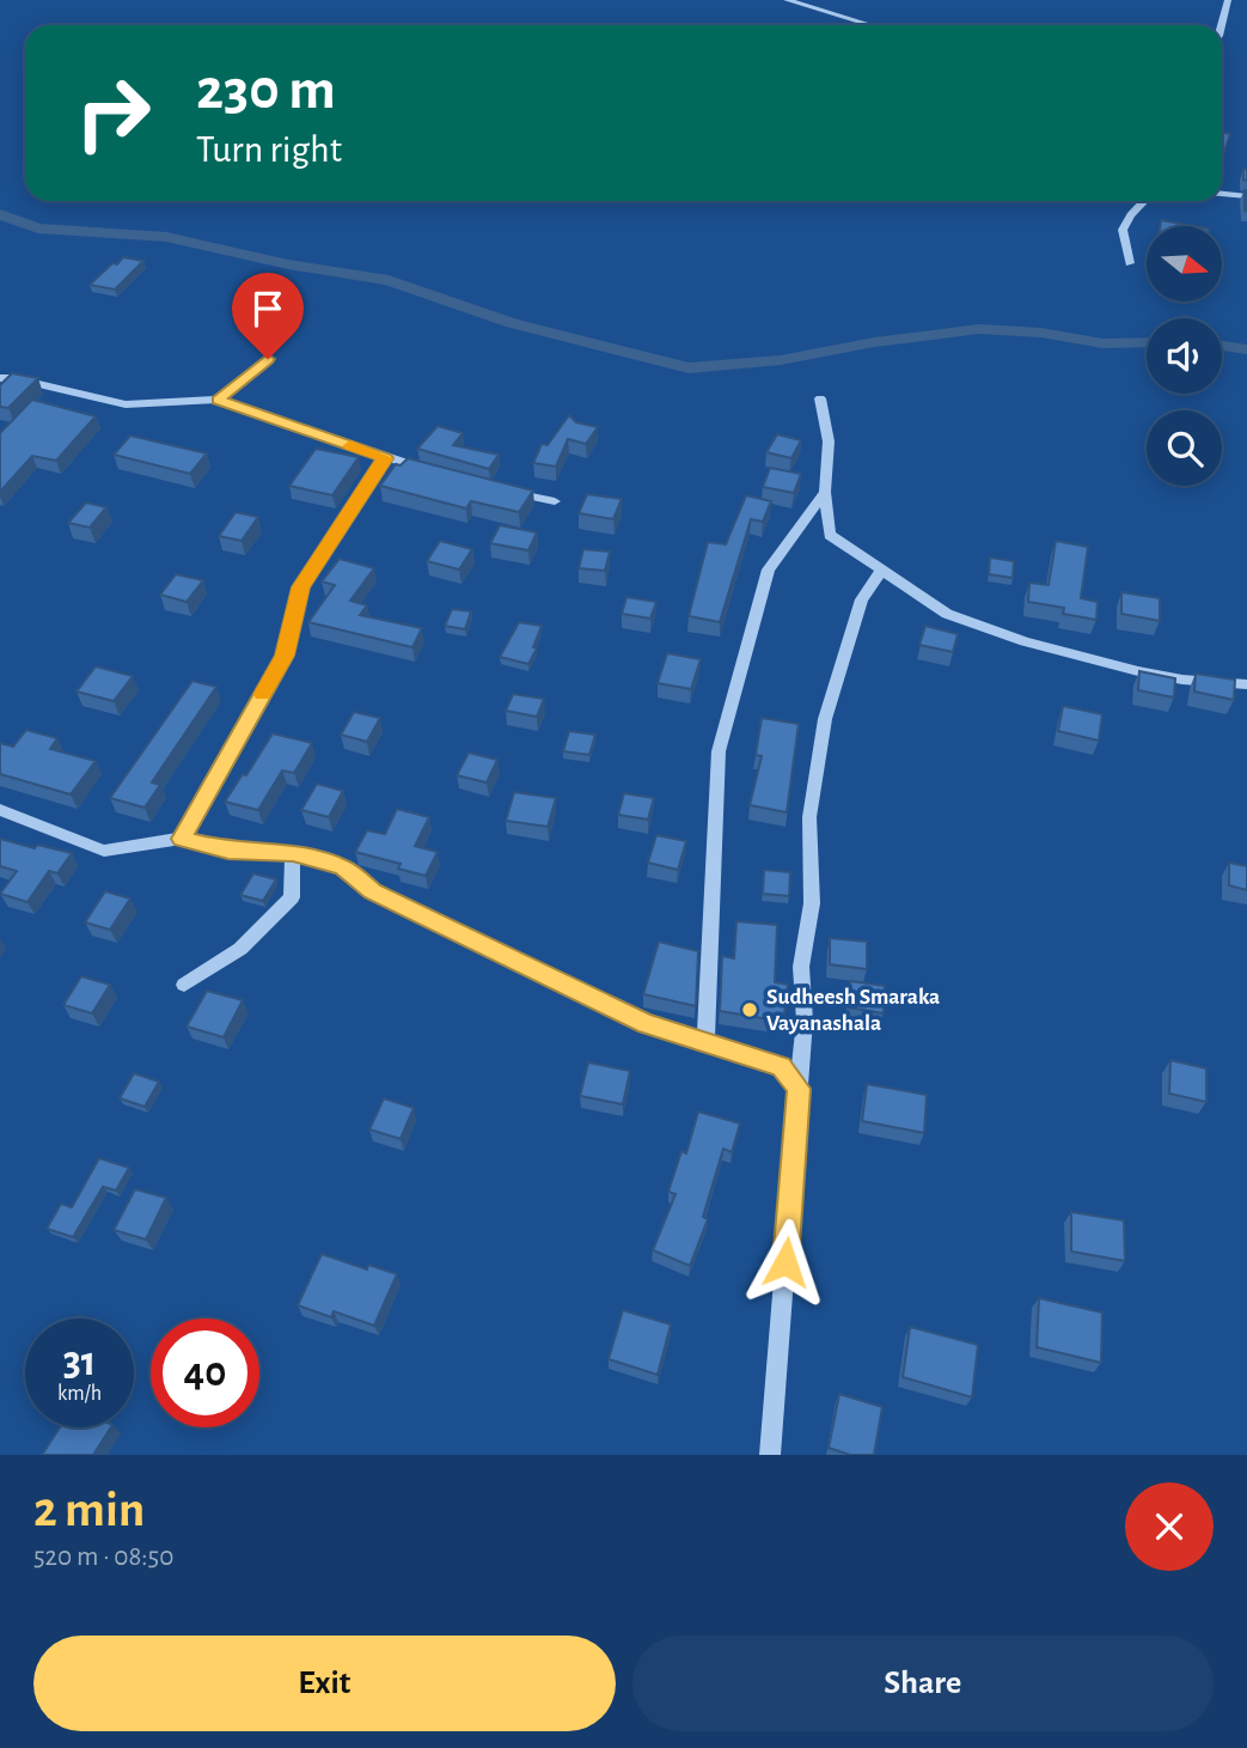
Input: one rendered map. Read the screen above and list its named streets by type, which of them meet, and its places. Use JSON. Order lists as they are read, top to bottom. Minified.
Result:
{"places":["Sudheesh Smaraka Vayanashala"],"north":"right","page":{"turn":["230 m","Turn right"],"speed":"31 km/h","limit":"40","heading":["2 min","520 m · 08:50"],"buttons":["Exit","Share"]}}
